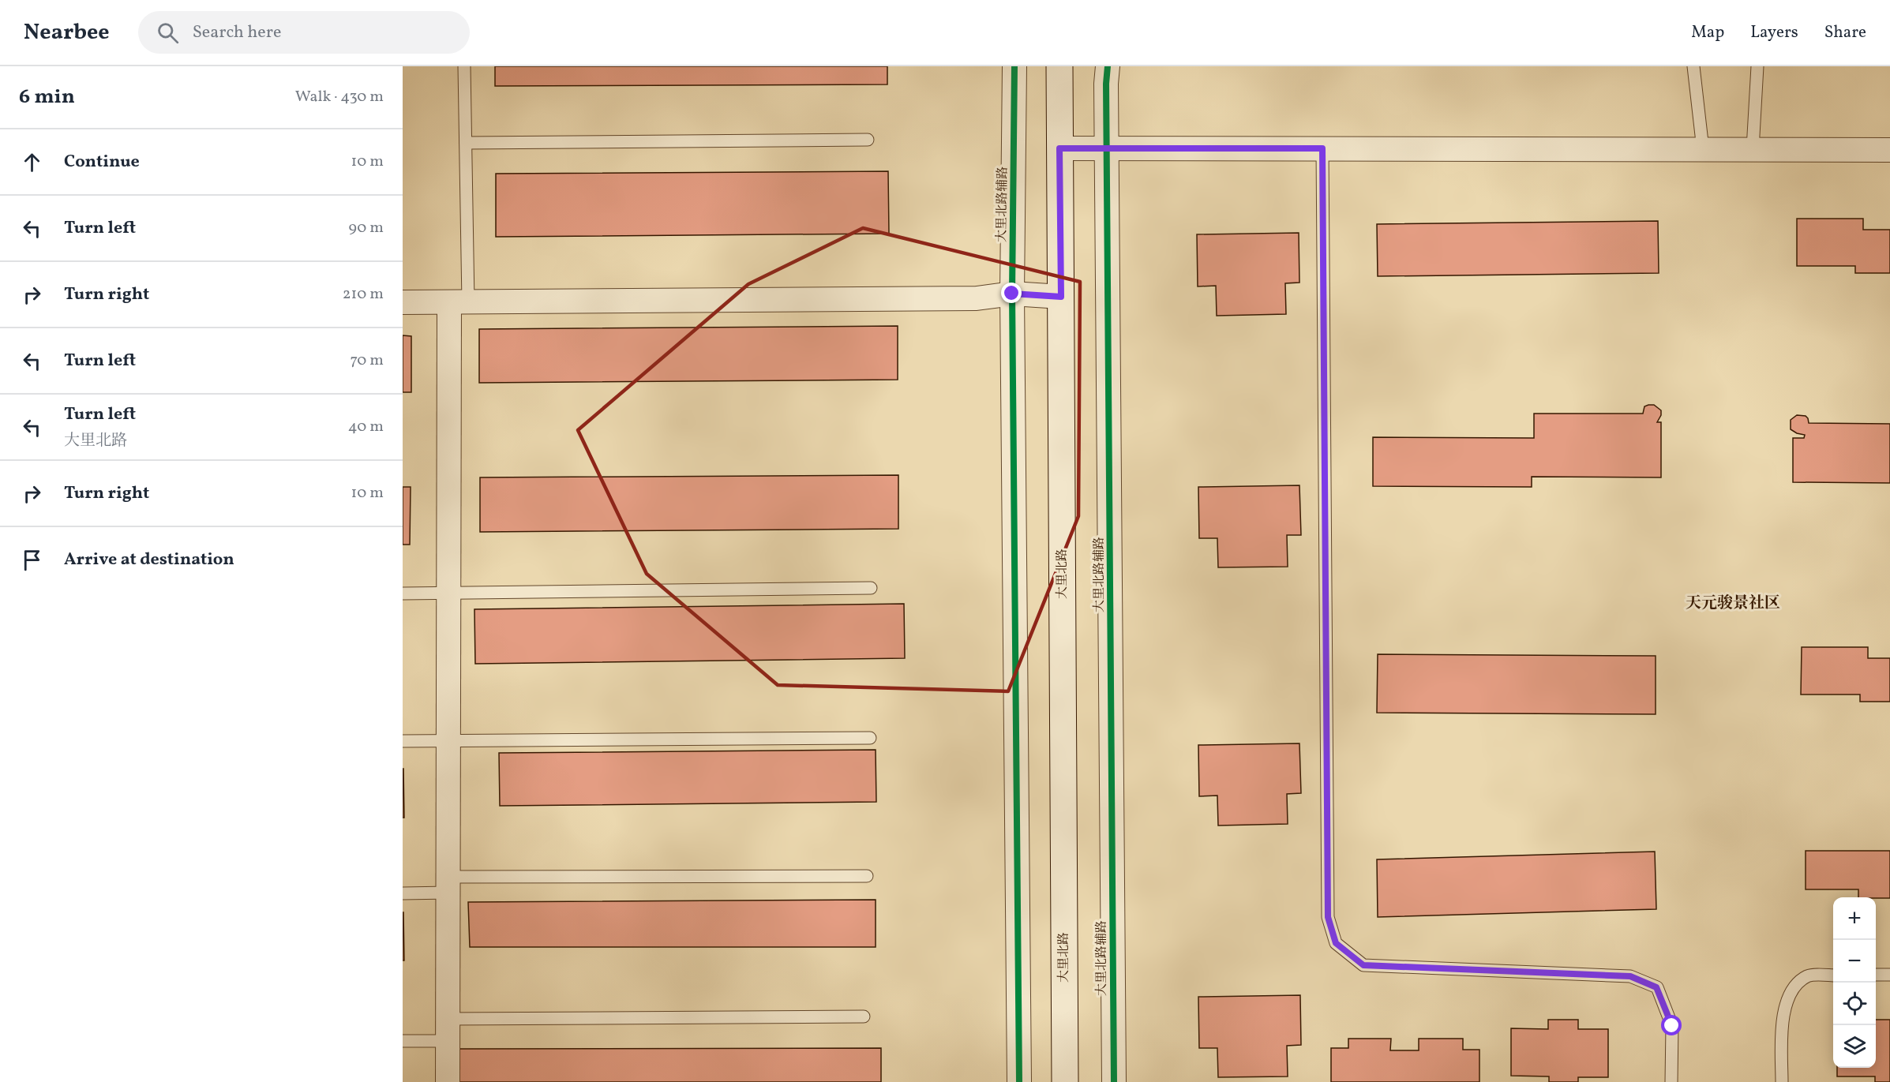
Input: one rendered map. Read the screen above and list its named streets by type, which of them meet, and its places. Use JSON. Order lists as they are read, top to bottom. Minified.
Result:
{"streets":{"main road":["大里北路"],"street":["大里北路辅路"]},"districts":["天元骏景社区"],"page":{"header":"Nearbee","search":"Search here","nav":["Map","Layers","Share"],"heading":["6 min","Walk · 430 m"],"list":[["Continue","10 m"],["Turn left","90 m"],["Turn right","210 m"],["Turn left","70 m"],["Turn left","大里北路","40 m"],["Turn right","10 m"],"Arrive at destination"],"map_buttons":["+","−"]}}
